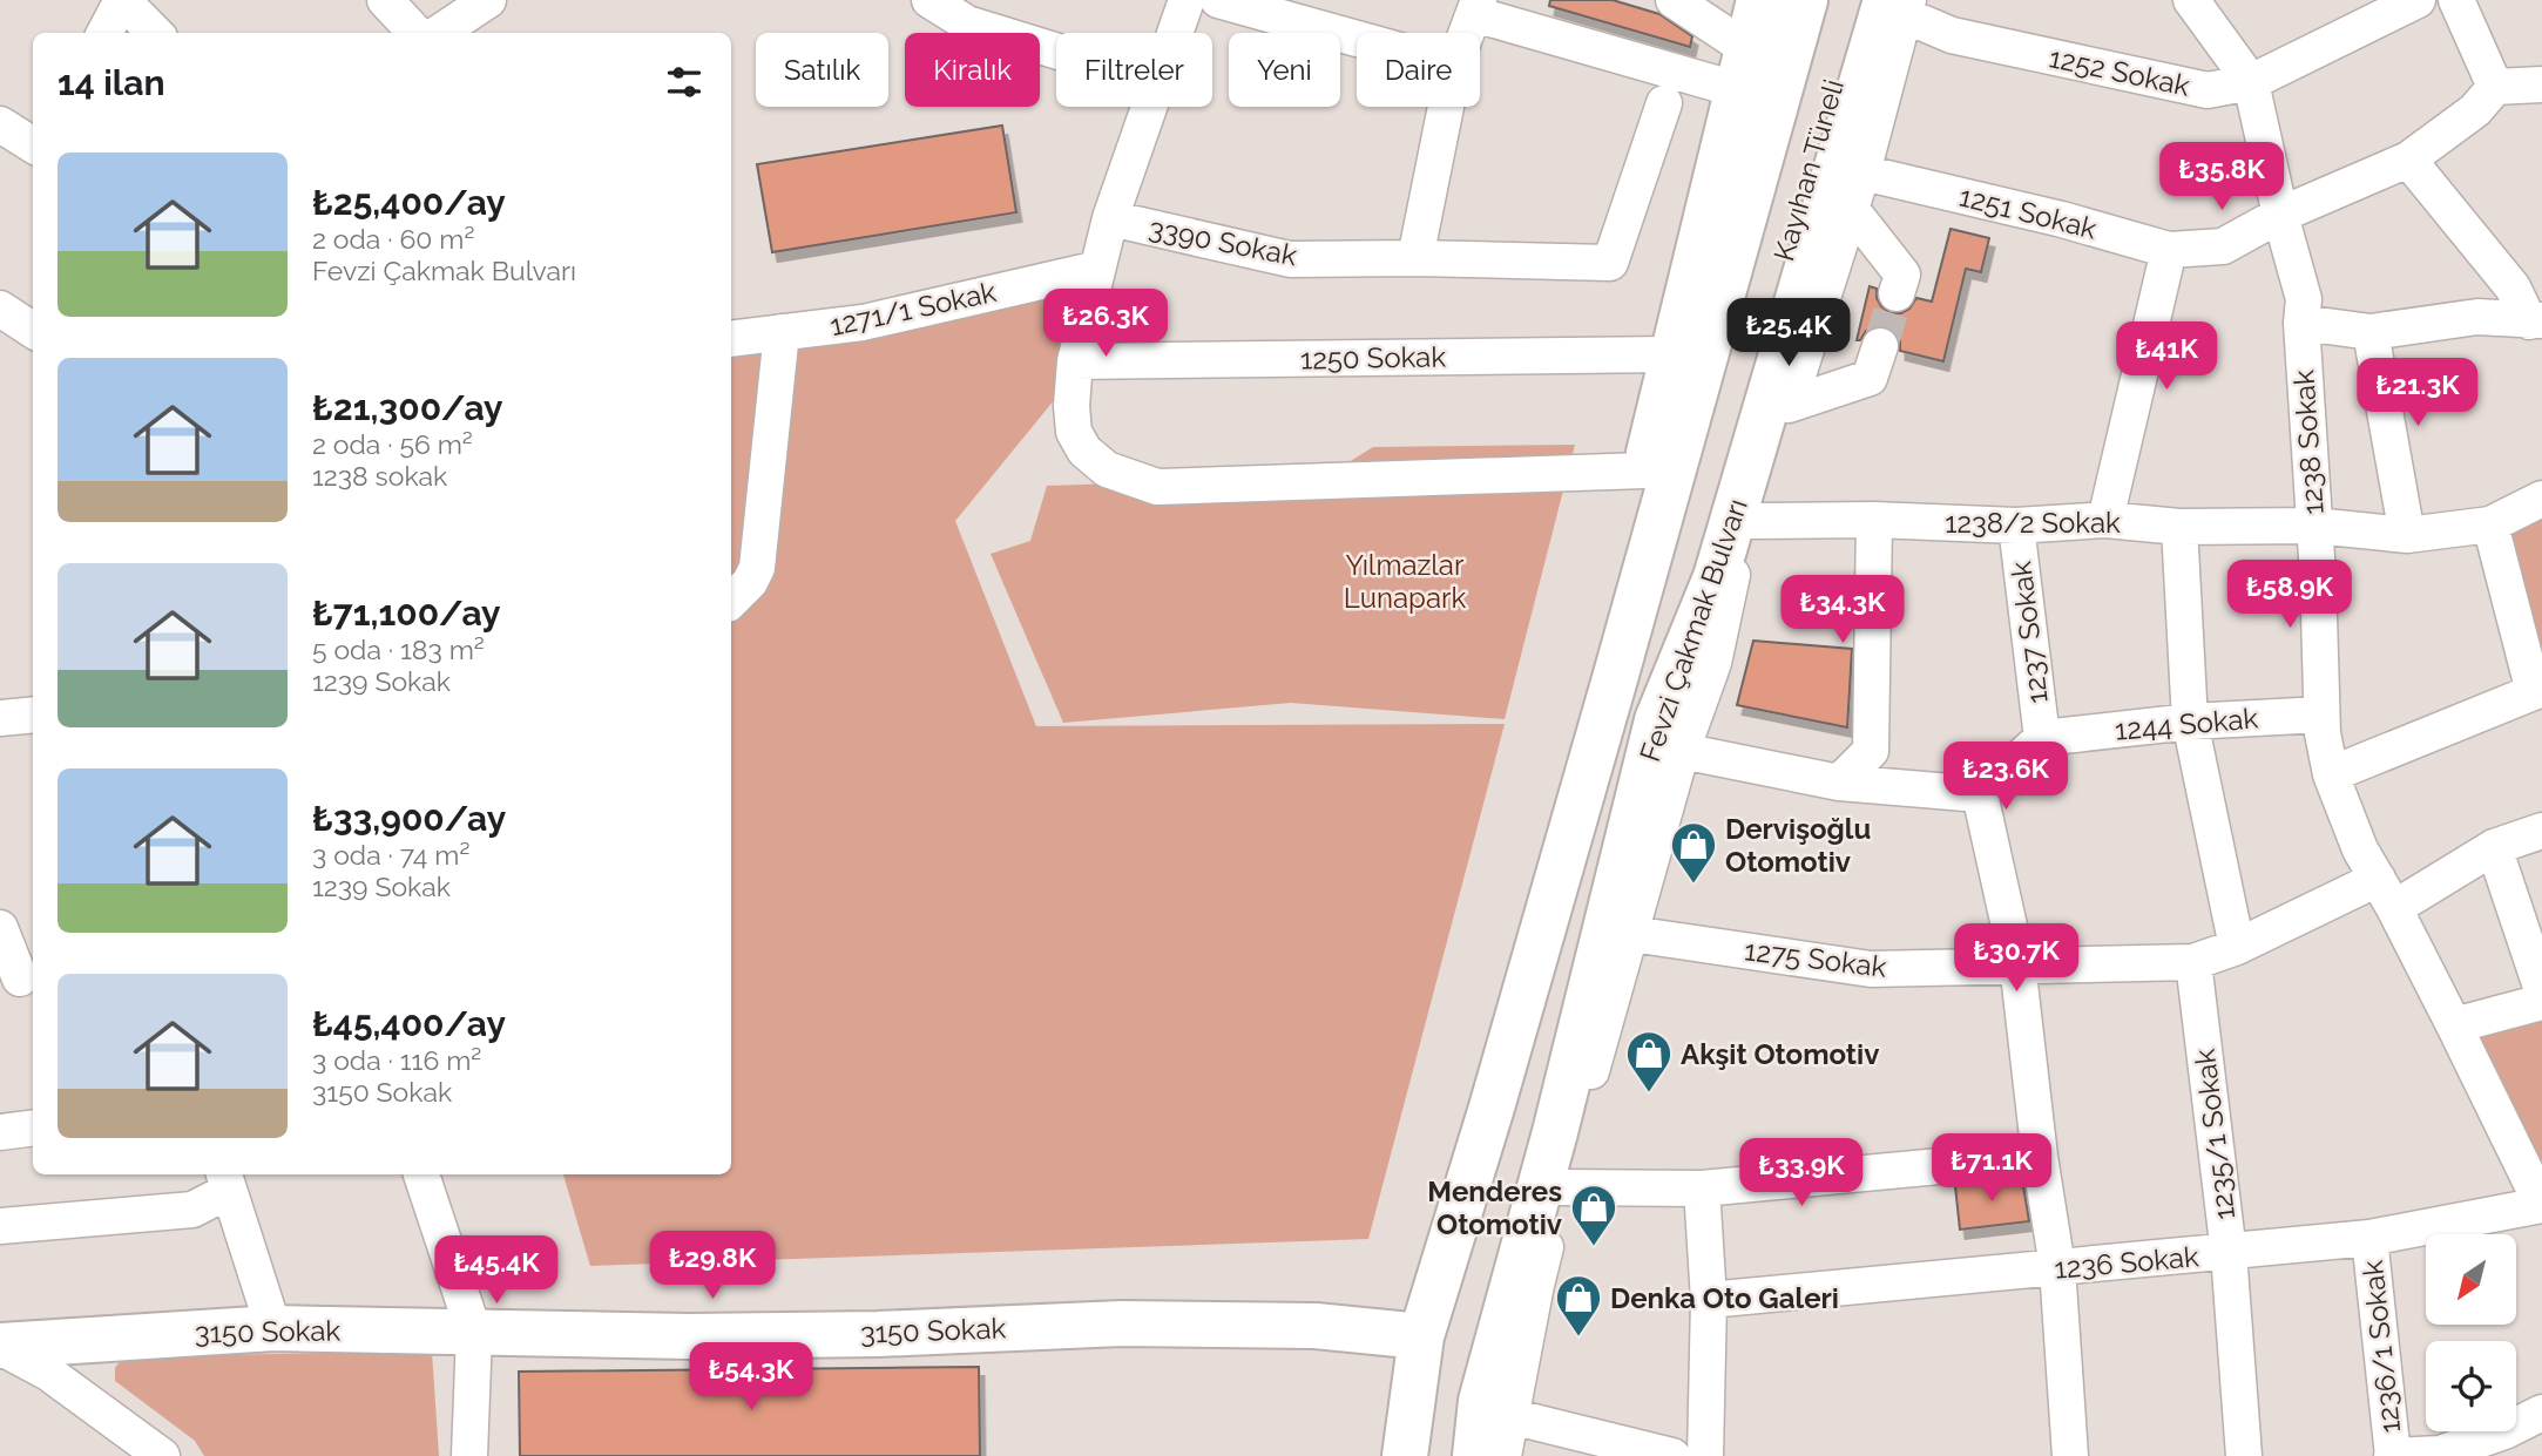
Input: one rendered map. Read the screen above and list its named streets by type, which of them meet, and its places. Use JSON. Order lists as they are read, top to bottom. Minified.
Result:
{"streets":{"main road":["Kayıhan Tüneli","Fevzi Çakmak Bulvarı","3150 Sokak"],"street":["1252 Sokak","1251 Sokak","3390 Sokak","1271/1 Sokak","1250 Sokak","1238 Sokak","1238/2 Sokak","1237 Sokak","1244 Sokak","1275 Sokak","1235/1 Sokak","1236 Sokak","1236/1 Sokak"]},"crossings":[["1252 Sokak","1238 Sokak"],["1252 Sokak","Fevzi Çakmak Bulvarı"],["Kayıhan Tüneli","Fevzi Çakmak Bulvarı"],["1251 Sokak","1238 Sokak"],["1238 Sokak","1238/2 Sokak"],["1238 Sokak","1244 Sokak"],["1238 Sokak","1275 Sokak"],["1238 Sokak","1236 Sokak"],["1238/2 Sokak","1237 Sokak"],["Fevzi Çakmak Bulvarı","3150 Sokak"],["1237 Sokak","1244 Sokak"],["1275 Sokak","1235/1 Sokak"],["1235/1 Sokak","1236 Sokak"],["1236 Sokak","1236/1 Sokak"]],"parks":["Yılmazlar Lunapark"],"places":{"shop":["Dervişoğlu Otomotiv","Akşit Otomotiv","Menderes Otomotiv","Denka Oto Galeri"]},"north":"bottom left","page":{"chip":["Satılık","Kiralık","Filtreler","Yeni","Daire"],"heading":"14 ilan","list":[{"name":"₺25,400/ay","note":"2 oda · 60 m² · Fevzi Çakmak Bulvarı"},{"name":"₺21,300/ay","note":"2 oda · 56 m² · 1238 sokak"},{"name":"₺71,100/ay","note":"5 oda · 183 m² · 1239 Sokak"},{"name":"₺33,900/ay","note":"3 oda · 74 m² · 1239 Sokak"},{"name":"₺45,400/ay","note":"3 oda · 116 m² · 3150 Sokak"}],"price":["₺35.8K","₺26.3K","₺25.4K","₺41K","₺21.3K","₺58.9K","₺34.3K","₺23.6K","₺30.7K","₺71.1K","₺33.9K","₺29.8K","₺45.4K","₺54.3K"]}}
